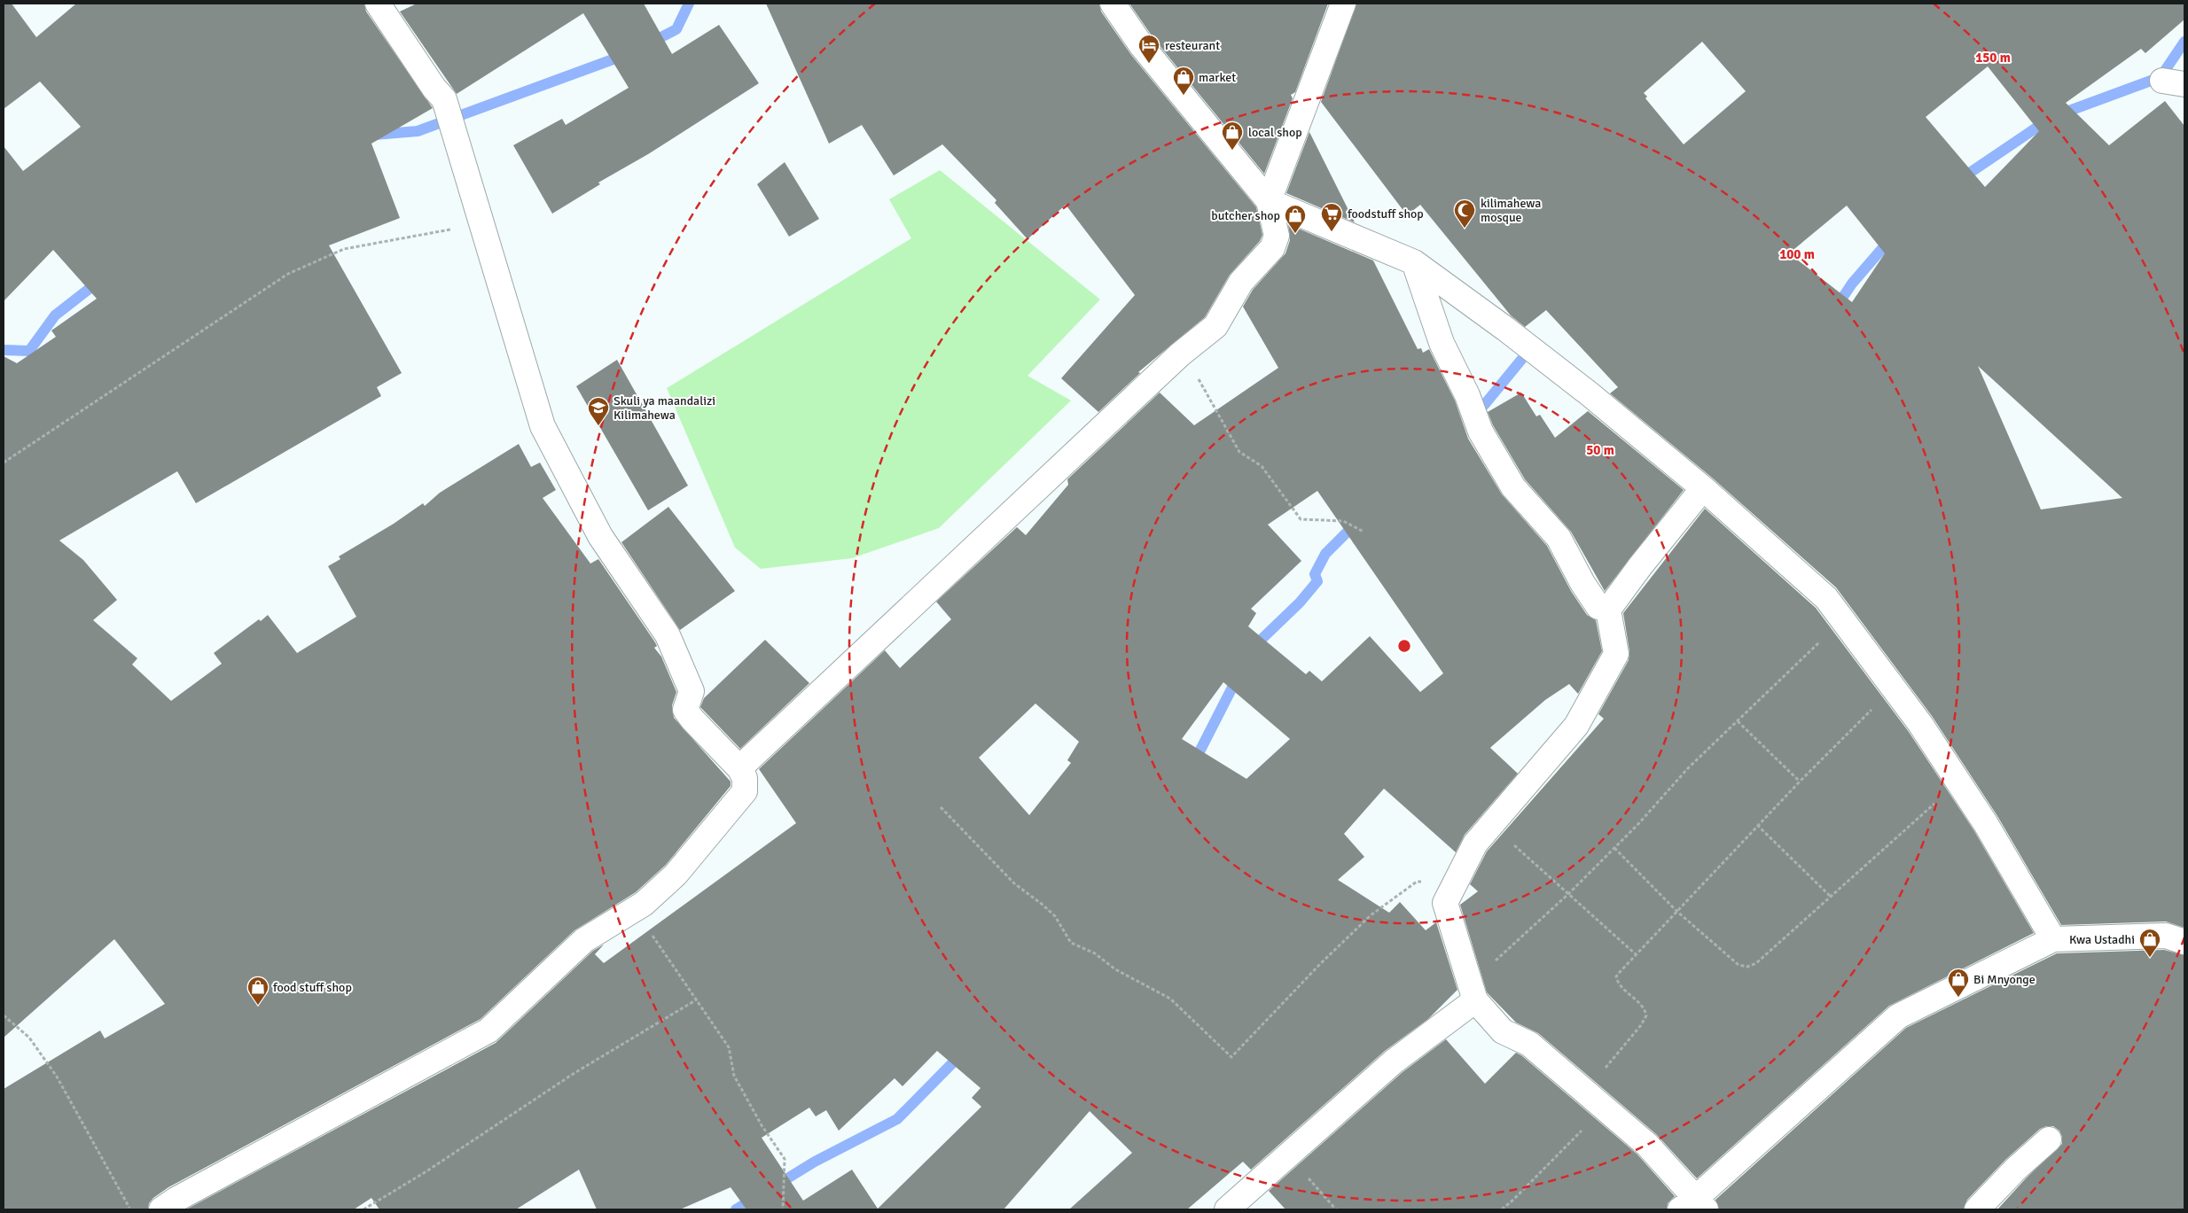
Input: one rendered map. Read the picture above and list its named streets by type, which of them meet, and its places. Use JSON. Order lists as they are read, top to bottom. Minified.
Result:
{"places":{"hotel":["resteurant"],"shop":["market","local shop","butcher shop","Kwa Ustadhi","Bi Mnyonge","food stuff shop"],"mosque":["kilimahewa mosque"],"supermarket":["foodstuff shop"],"school or university":["Skuli ya maandalizi Kilimahewa"]},"rings":["150 m","100 m","50 m"]}
